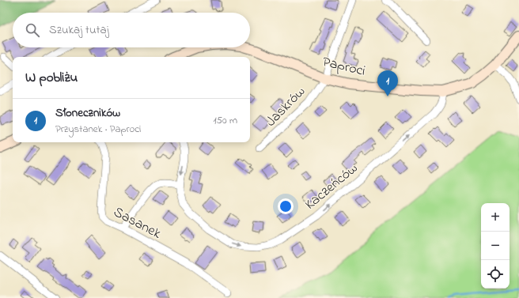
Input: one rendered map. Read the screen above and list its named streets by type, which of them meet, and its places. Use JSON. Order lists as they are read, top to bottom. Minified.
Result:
{"streets":{"street":["Paproci","Jaskrów","Kaczeńców","Sasanek"]},"crossings":[["Paproci","Jaskrów"],["Paproci","Kaczeńców"]],"page":{"search":"Szukaj tutaj","heading":"W pobliżu","pins":"1","list":[{"mark":"1","name":"Słoneczników","note":"Przystanek · Paproci","value":"150 m"}],"map_buttons":["+","−"]}}
